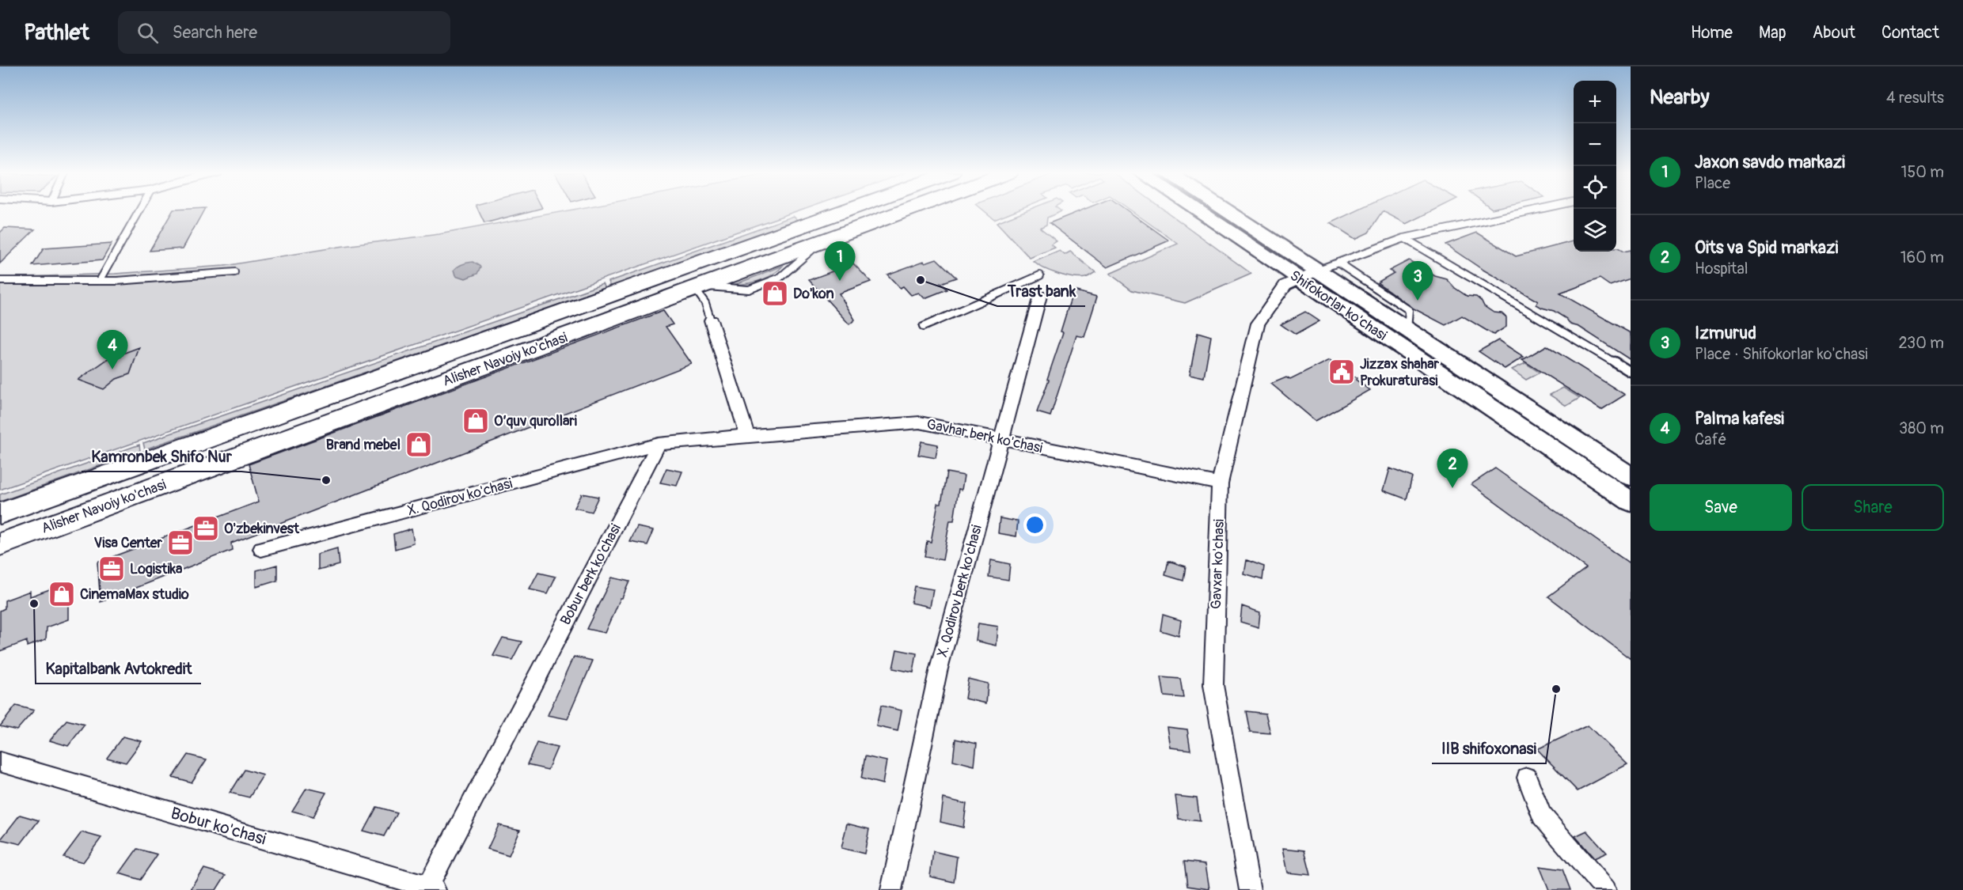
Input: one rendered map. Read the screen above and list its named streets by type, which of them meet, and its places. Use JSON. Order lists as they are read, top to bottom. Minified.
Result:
{"streets":{"main road":["Shifokorlar ko'chasi","Alisher Navoiy ko'chasi"],"street":["Gavhar berk ko'chasi","X. Qodirov ko'chasi","Gavxar ko'chasi","Bobur berk ko'chasi","X. Qodirov berk ko'chasi","Bobur ko'chasi"]},"crossings":[["Shifokorlar ko'chasi","Gavxar ko'chasi"],["Gavhar berk ko'chasi","Gavxar ko'chasi"],["Gavhar berk ko'chasi","X. Qodirov berk ko'chasi"],["X. Qodirov ko'chasi","Bobur berk ko'chasi"],["Bobur berk ko'chasi","Bobur ko'chasi"]],"places":{"other":["Trast bank","Kamronbek Shifo Nur","Kapitalbank Avtokredit","IIB shifoxonasi"],"shop":["Do'kon","O’quv qurollari","Brand mebel","CinemaMax studio"],"public building":["Jizzax shahar Prokuraturasi"],"office":["O'zbekinvest","Visa Center","Logistika"]},"page":{"header":"Pathlet","search":"Search here","nav":["Home","Map","About","Contact"],"heading":["Nearby","4 results"],"map_buttons":["+","−"],"list":[{"mark":"1","name":"Jaxon savdo markazi","note":"Place","value":"150 m"},{"mark":"2","name":"Oits va Spid markazi","note":"Hospital","value":"160 m"},{"mark":"3","name":"Izmurud","note":"Place · Shifokorlar ko'chasi","value":"230 m"},{"mark":"4","name":"Palma kafesi","note":"Café","value":"380 m"}],"pins":["1","3","4","2"],"buttons":["Save","Share"]}}
